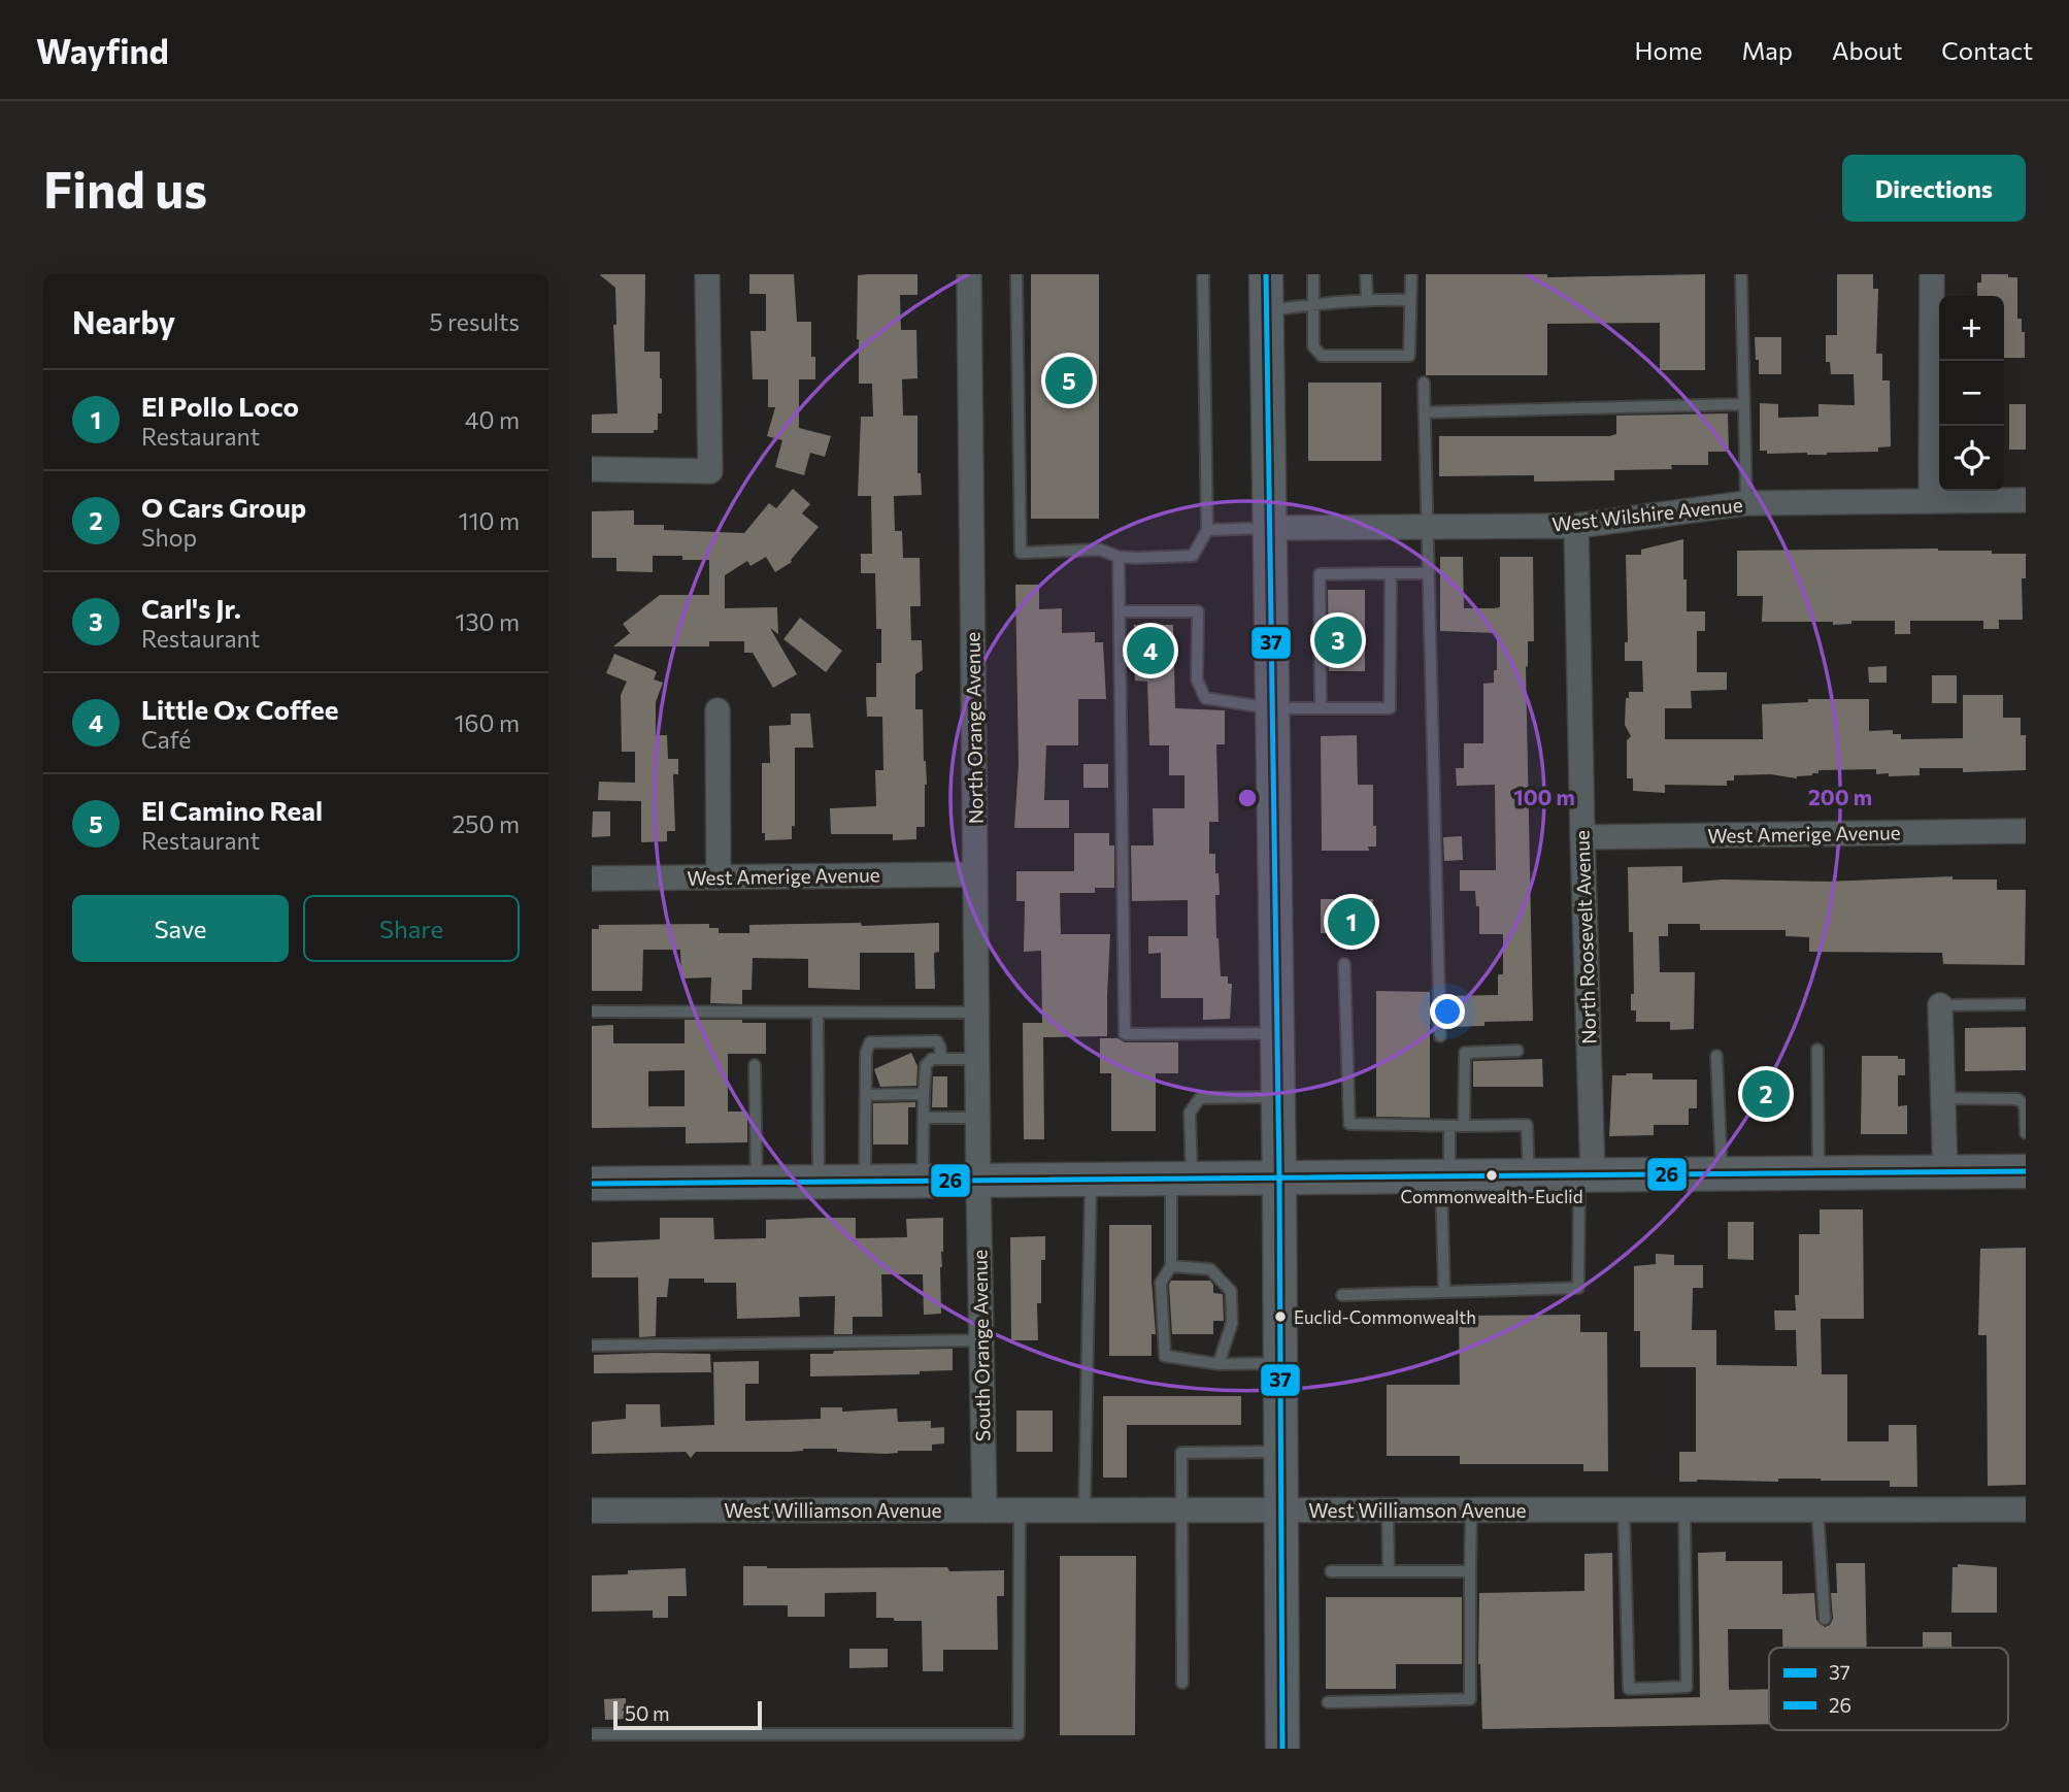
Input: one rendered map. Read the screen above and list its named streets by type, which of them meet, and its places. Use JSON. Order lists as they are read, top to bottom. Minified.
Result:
{"streets":{"street":["West Wilshire Avenue","North Orange Avenue","West Amerige Avenue","North Roosevelt Avenue","South Orange Avenue","West Williamson Avenue"]},"crossings":[["West Wilshire Avenue","North Roosevelt Avenue"],["North Orange Avenue","West Amerige Avenue"],["North Orange Avenue","South Orange Avenue"],["West Amerige Avenue","North Roosevelt Avenue"],["South Orange Avenue","West Williamson Avenue"]],"places":["Commonwealth-Euclid","Euclid-Commonwealth"],"lines":["transit line 37","transit line 26"],"legend":["37","26"],"scale_bar":"50 m","page":{"header":"Wayfind","nav":["Home","Map","About","Contact"],"buttons":["Directions",["Save","Share"]],"title":"Find us","heading":["Nearby","5 results"],"map_buttons":["+","−"],"pins":["5","3","4","1","2"],"list":[{"mark":"1","name":"El Pollo Loco","note":"Restaurant","value":"40 m"},{"mark":"2","name":"O Cars Group","note":"Shop","value":"110 m"},{"mark":"3","name":"Carl's Jr.","note":"Restaurant","value":"130 m"},{"mark":"4","name":"Little Ox Coffee","note":"Café","value":"160 m"},{"mark":"5","name":"El Camino Real","note":"Restaurant","value":"250 m"}],"scale":"50 m"},"rings":["100 m","200 m"]}
